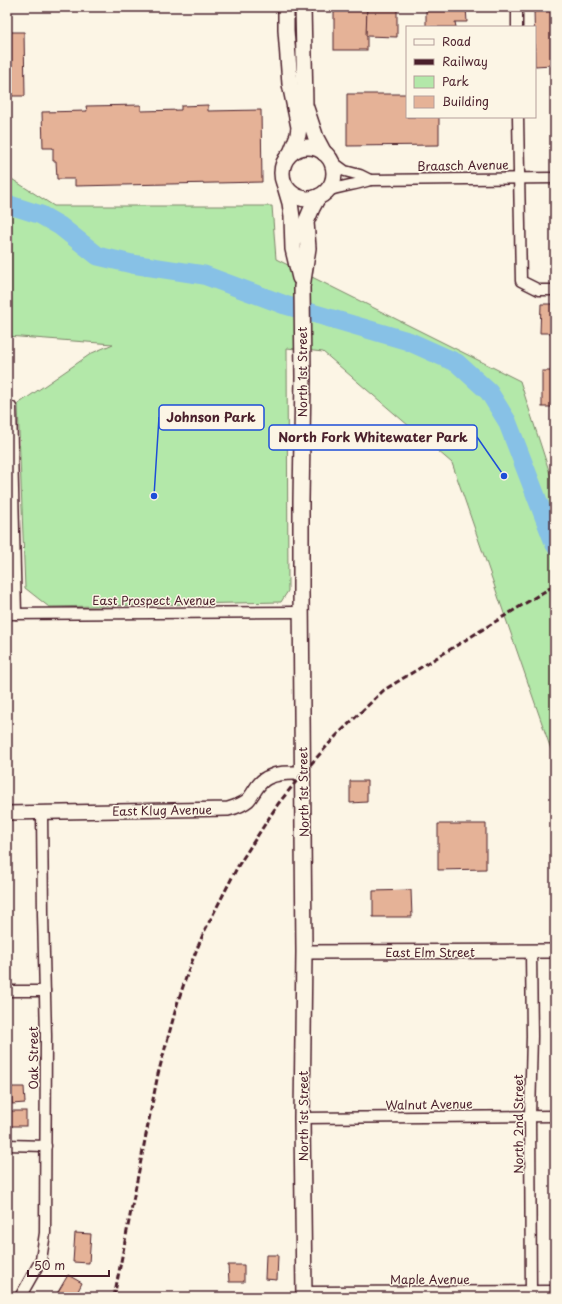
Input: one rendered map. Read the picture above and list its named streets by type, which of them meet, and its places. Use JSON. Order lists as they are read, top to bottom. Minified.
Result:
{"streets":{"main road":["North 1st Street"],"street":["Braasch Avenue","East Prospect Avenue","East Klug Avenue","East Elm Street","Oak Street","Walnut Avenue","North 2nd Street","Maple Avenue"]},"crossings":[["Braasch Avenue","North 1st Street"],["North 1st Street","East Prospect Avenue"],["North 1st Street","East Klug Avenue"],["North 1st Street","East Elm Street"],["North 1st Street","Walnut Avenue"],["North 1st Street","Maple Avenue"],["East Klug Avenue","Oak Street"],["East Elm Street","North 2nd Street"],["Walnut Avenue","North 2nd Street"],["North 2nd Street","Maple Avenue"]],"places":["North Fork Whitewater Park","Johnson Park"],"legend":["Road","Railway","Park","Building"],"scale_bar":"50 m"}
